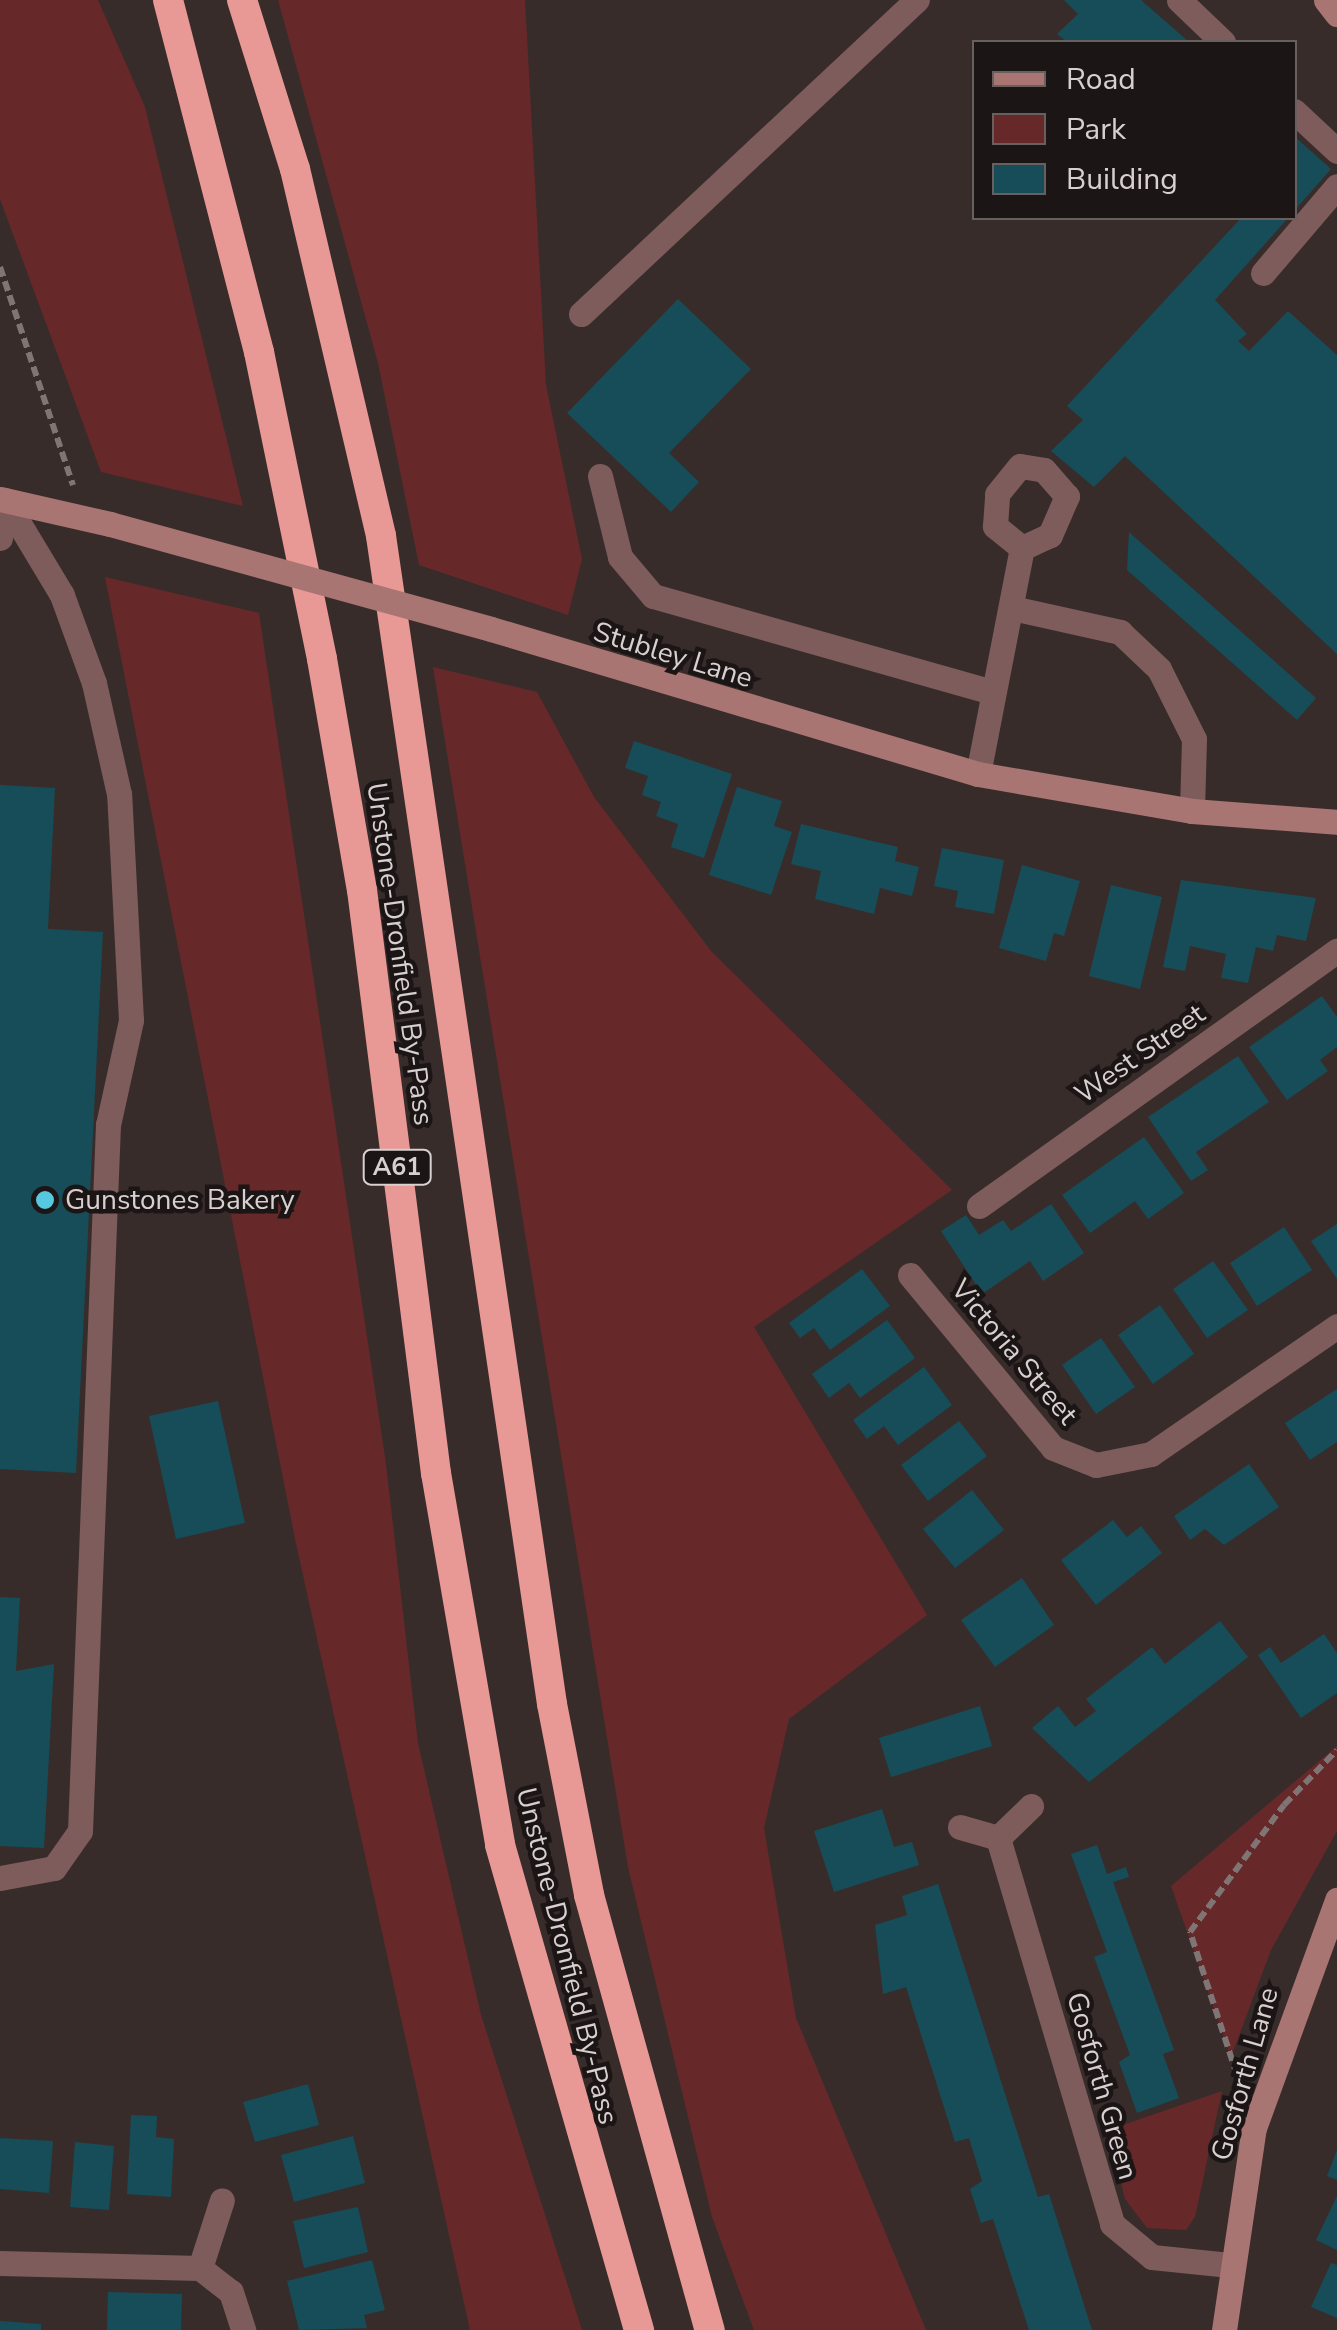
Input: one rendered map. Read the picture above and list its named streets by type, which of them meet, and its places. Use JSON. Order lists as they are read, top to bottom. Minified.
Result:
{"streets":{"highway":["Unstone-Dronfield By-Pass","A61"],"street":["Stubley Lane","West Street","Victoria Street","Gosforth Lane","Gosforth Green"]},"crossings":[["Gosforth Lane","Gosforth Green"]],"places":["Gunstones Bakery"],"legend":["Road","Park","Building"]}
